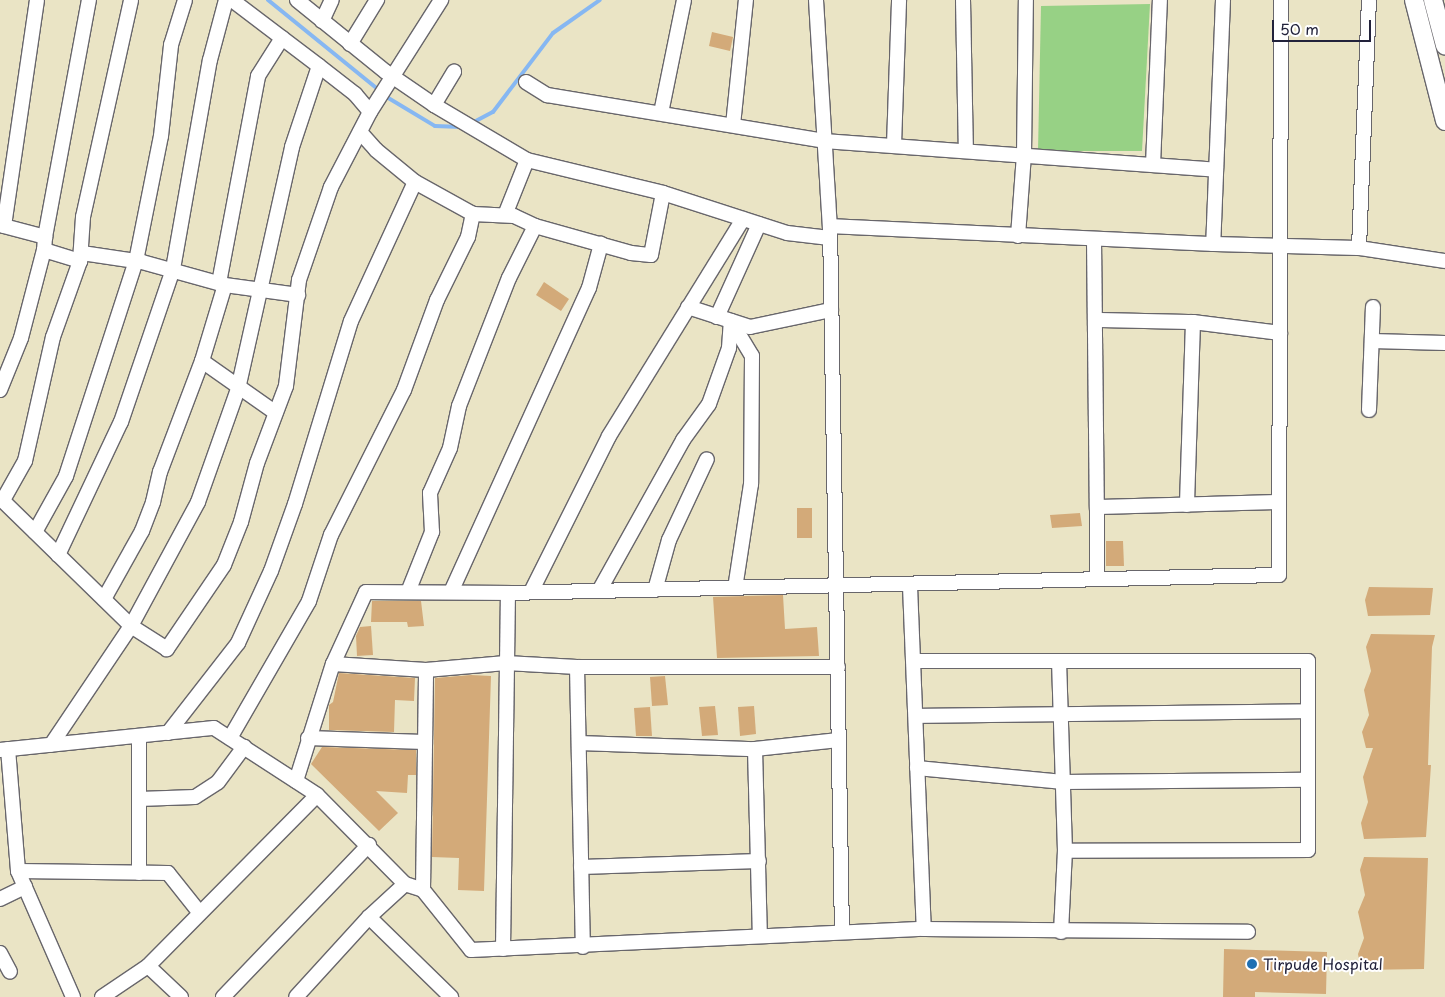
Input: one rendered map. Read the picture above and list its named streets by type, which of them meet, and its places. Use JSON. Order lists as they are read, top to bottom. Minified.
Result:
{"places":["Tirpude Hospital"],"scale_bar":"50 m"}
